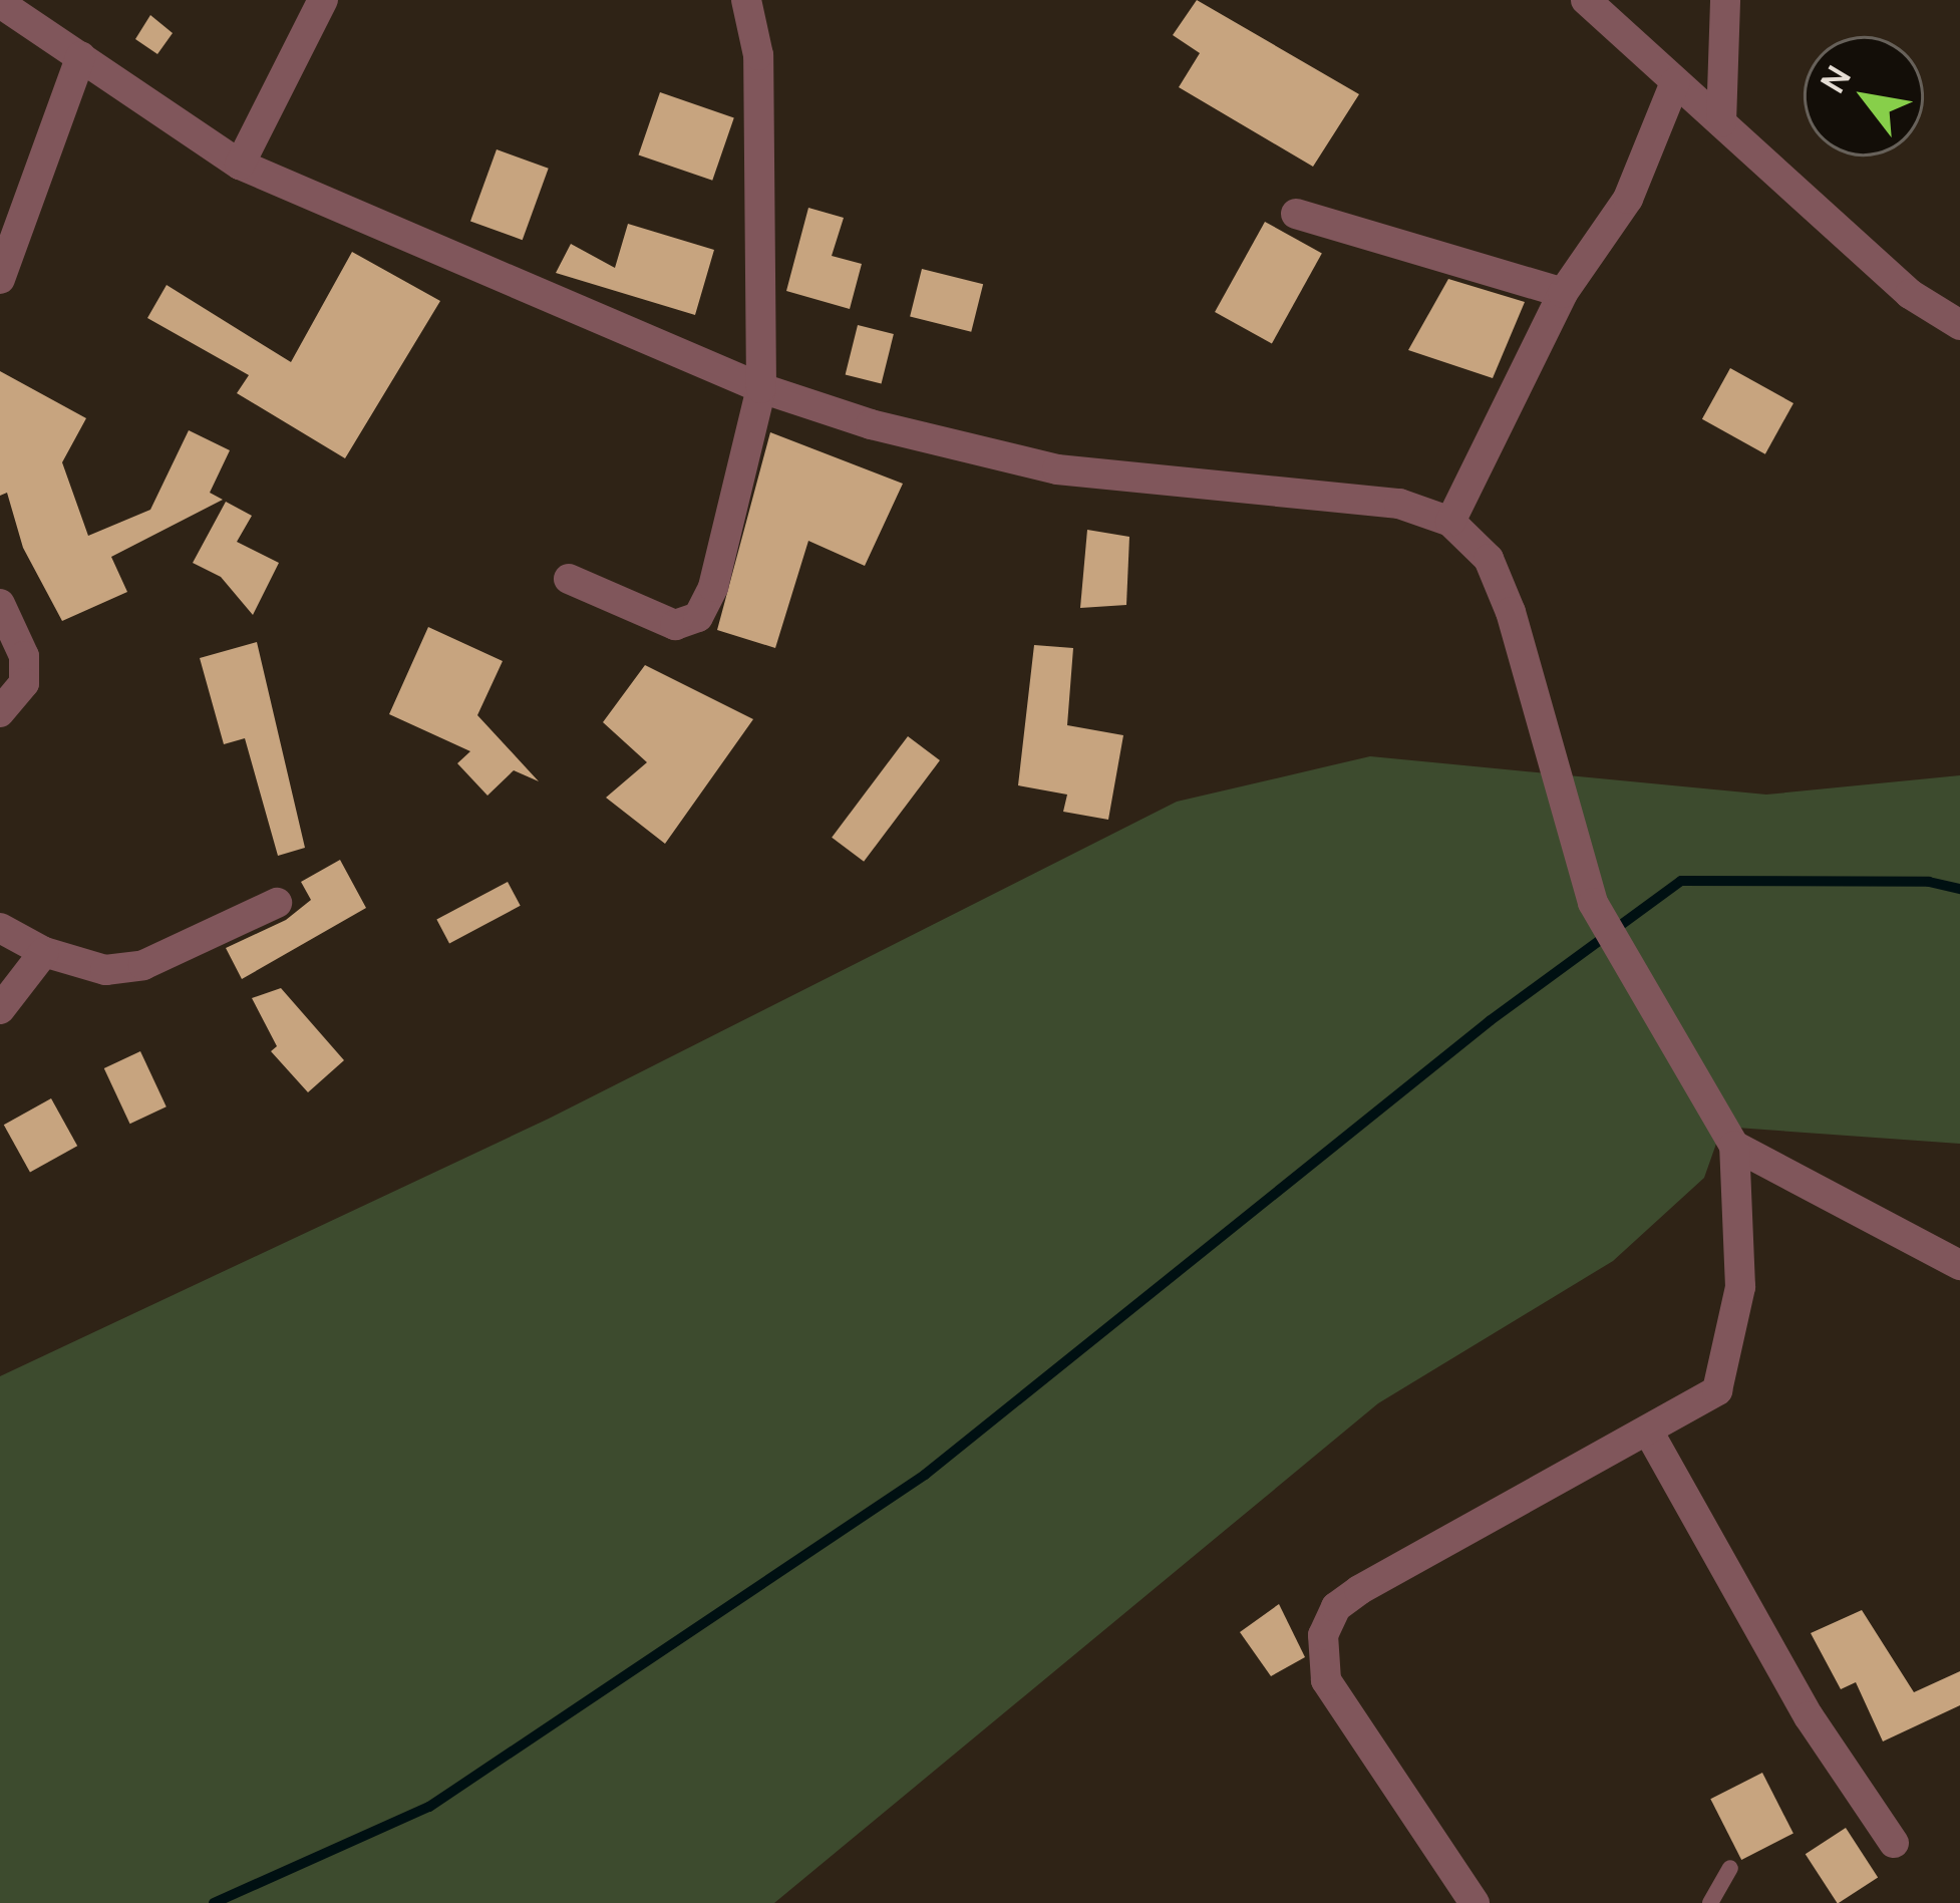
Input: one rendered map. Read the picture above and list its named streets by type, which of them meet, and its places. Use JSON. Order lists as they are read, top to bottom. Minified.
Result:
{"north":"top left"}
